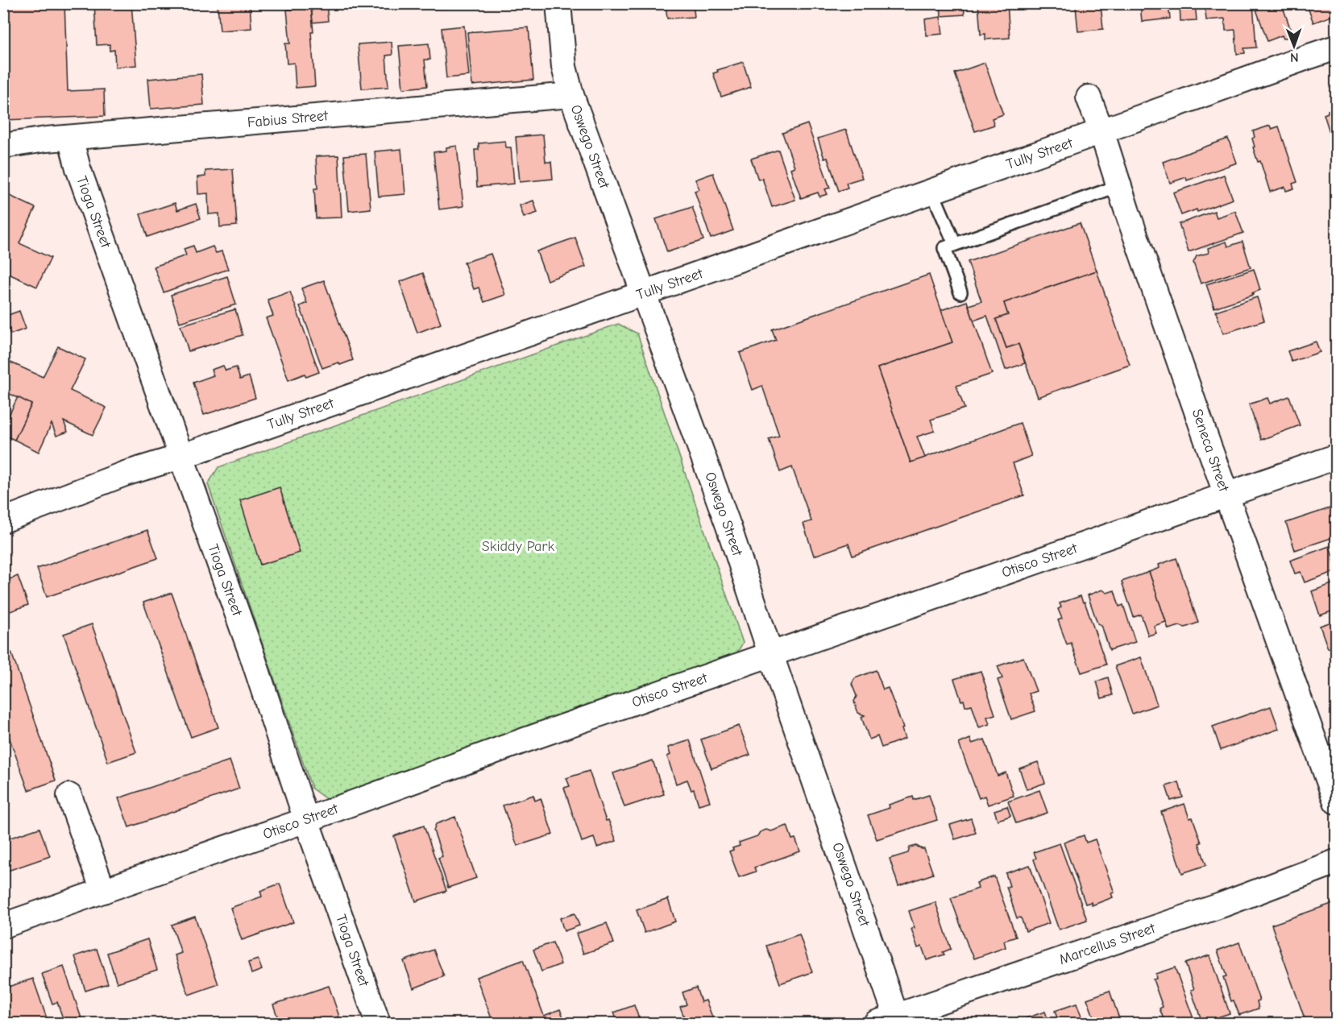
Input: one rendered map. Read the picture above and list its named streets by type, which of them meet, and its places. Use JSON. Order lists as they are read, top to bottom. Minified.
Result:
{"streets":{"street":["Fabius Street","Oswego Street","Tully Street","Tioga Street","Seneca Street","Otisco Street","Marcellus Street"]},"crossings":[["Fabius Street","Oswego Street"],["Fabius Street","Tioga Street"],["Oswego Street","Tully Street"],["Oswego Street","Otisco Street"],["Oswego Street","Marcellus Street"],["Tully Street","Tioga Street"],["Tully Street","Seneca Street"],["Tioga Street","Otisco Street"],["Seneca Street","Otisco Street"]],"parks":["Skiddy Park"],"north":"bottom"}
